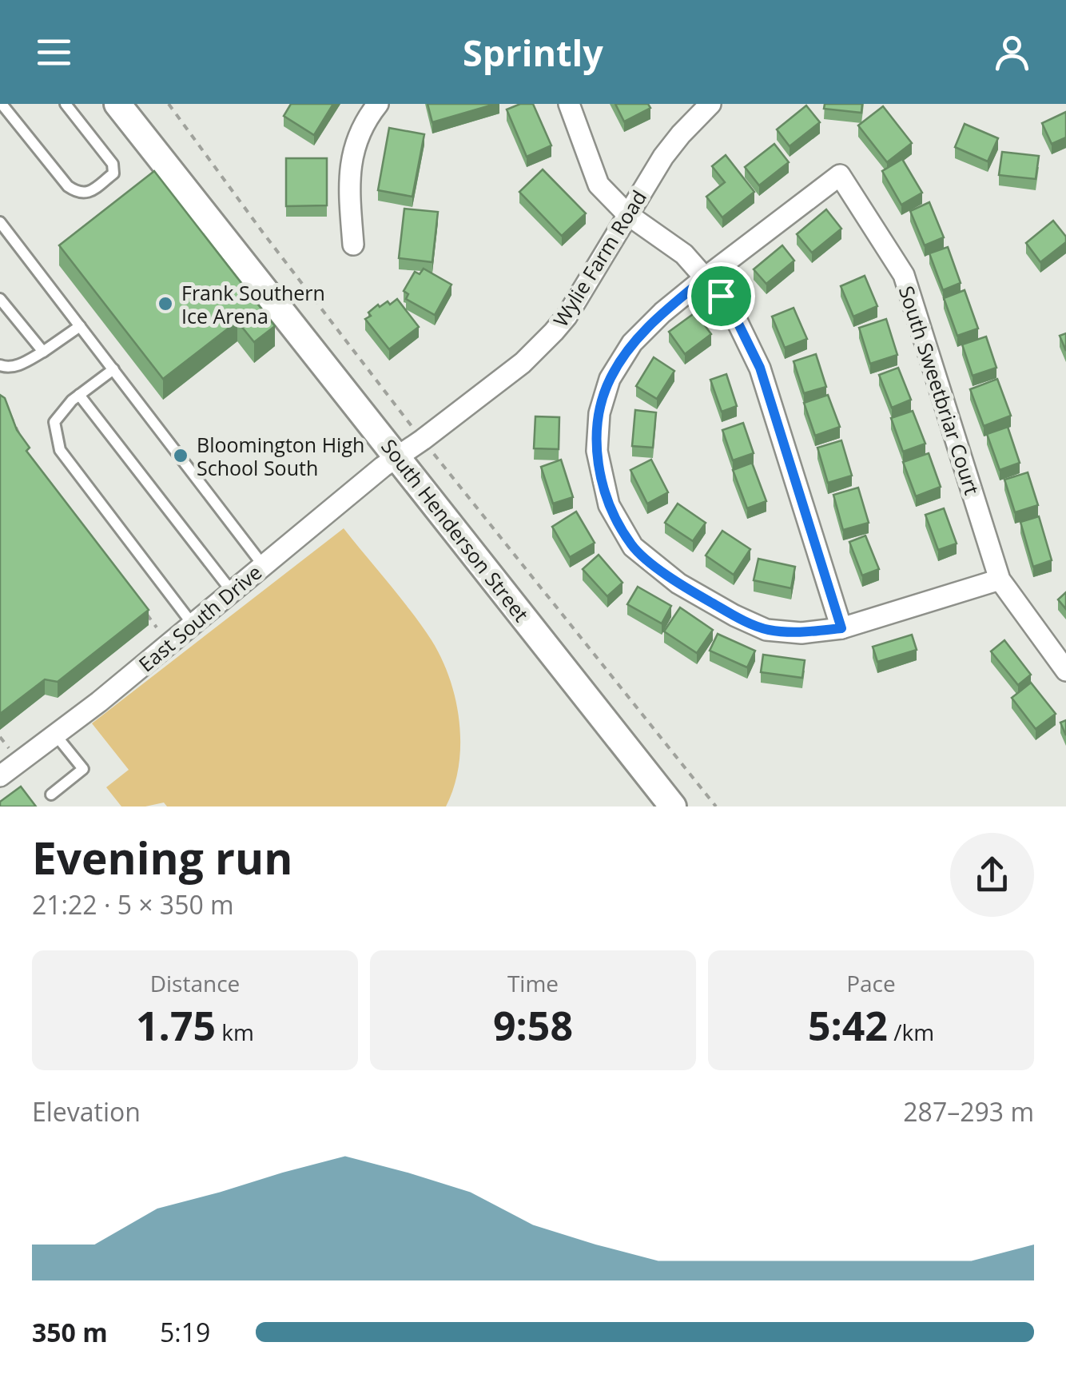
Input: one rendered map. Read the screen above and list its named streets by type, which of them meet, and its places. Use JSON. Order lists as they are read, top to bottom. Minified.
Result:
{"streets":{"street":["Wylie Farm Road","South Sweetbriar Court","South Henderson Street","East South Drive"]},"crossings":[["Wylie Farm Road","South Henderson Street"],["Wylie Farm Road","East South Drive"],["South Henderson Street","East South Drive"]],"places":["Frank Southern Ice Arena","Bloomington High School South"],"page":{"header":"Sprintly","heading":["Evening run","21:22 · 5 × 350 m"],"stats":[["Distance","1.75 km"],["Time","9:58"],["Pace","5:42 /km"]],"chart":["Elevation","287–293 m"],"list":[{"name":"350 m","note":"5:19"}]}}
